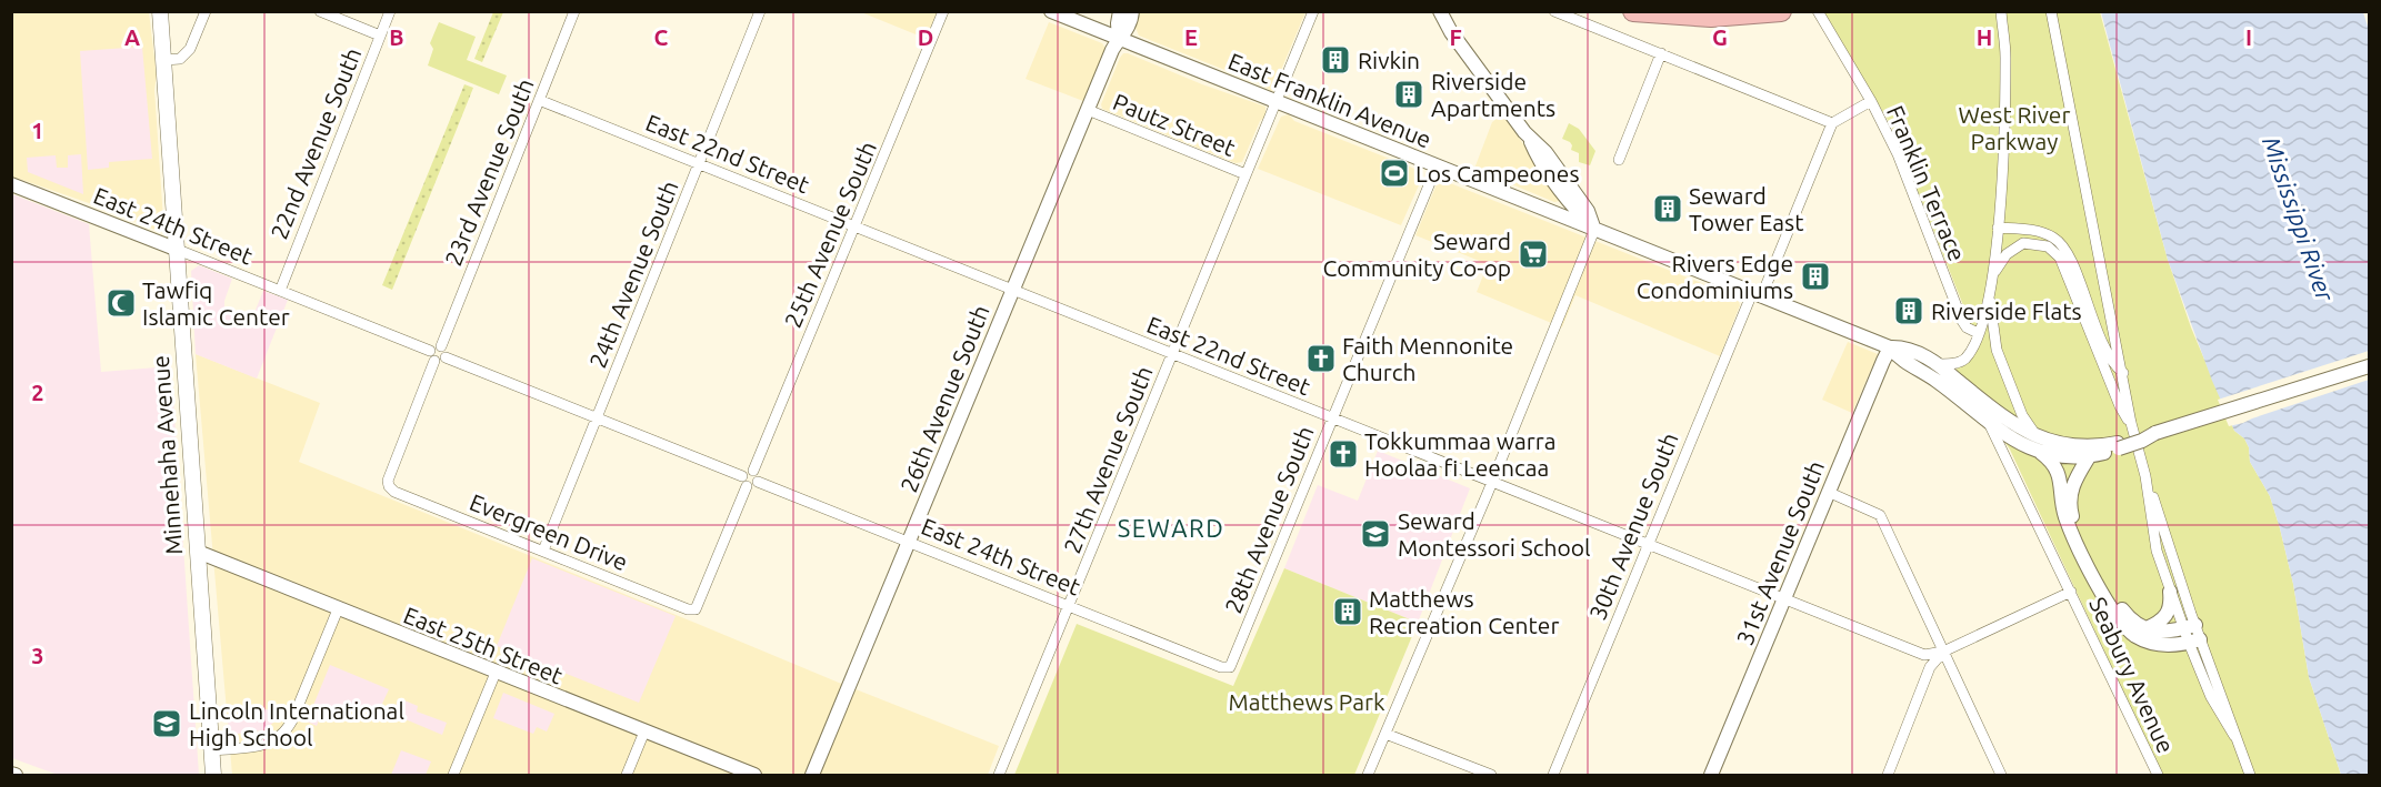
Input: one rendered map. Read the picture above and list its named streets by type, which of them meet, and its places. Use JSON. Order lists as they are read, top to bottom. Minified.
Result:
{"streets":{"main road":["Minnehaha Avenue"],"street":["East Franklin Avenue","Pautz Street","22nd Avenue South","East 22nd Street","23rd Avenue South","Franklin Terrace","East 24th Street","25th Avenue South","24th Avenue South","26th Avenue South","27th Avenue South","28th Avenue South","30th Avenue South","Evergreen Drive","31st Avenue South","East 25th Street","Seabury Avenue"]},"crossings":[["East Franklin Avenue","26th Avenue South"],["East Franklin Avenue","27th Avenue South"],["East Franklin Avenue","28th Avenue South"],["East Franklin Avenue","30th Avenue South"],["East Franklin Avenue","31st Avenue South"],["East Franklin Avenue","Seabury Avenue"],["Pautz Street","26th Avenue South"],["Pautz Street","27th Avenue South"],["22nd Avenue South","East 24th Street"],["East 22nd Street","23rd Avenue South"],["East 22nd Street","25th Avenue South"],["East 22nd Street","24th Avenue South"],["East 22nd Street","26th Avenue South"],["East 22nd Street","27th Avenue South"],["East 22nd Street","28th Avenue South"],["East 22nd Street","30th Avenue South"],["East 22nd Street","31st Avenue South"],["23rd Avenue South","East 24th Street"],["23rd Avenue South","Evergreen Drive"],["East 24th Street","25th Avenue South"],["East 24th Street","24th Avenue South"],["East 24th Street","26th Avenue South"],["East 24th Street","Minnehaha Avenue"],["East 24th Street","27th Avenue South"],["East 24th Street","28th Avenue South"],["East 24th Street","Evergreen Drive"],["25th Avenue South","Evergreen Drive"],["24th Avenue South","Evergreen Drive"],["Minnehaha Avenue","East 25th Street"]],"districts":["SEWARD"],"water":["Mississippi River"],"parks":["West River Parkway","Matthews Park"],"places":{"building":["Rivkin","Riverside Apartments","Seward Tower East","Rivers Edge Condominiums","Riverside Flats","Matthews Recreation Center"],"sports":["Los Campeones"],"supermarket":["Seward Community Co-op"],"mosque":["Tawfiq Islamic Center"],"church":["Faith Mennonite Church","Tokkummaa warra Hoolaa fi Leencaa"],"school or university":["Seward Montessori School","Lincoln International High School"]},"grid":{"columns":["A","B","C","D","E","F","G","H","I"],"rows":["1","2","3"]}}
